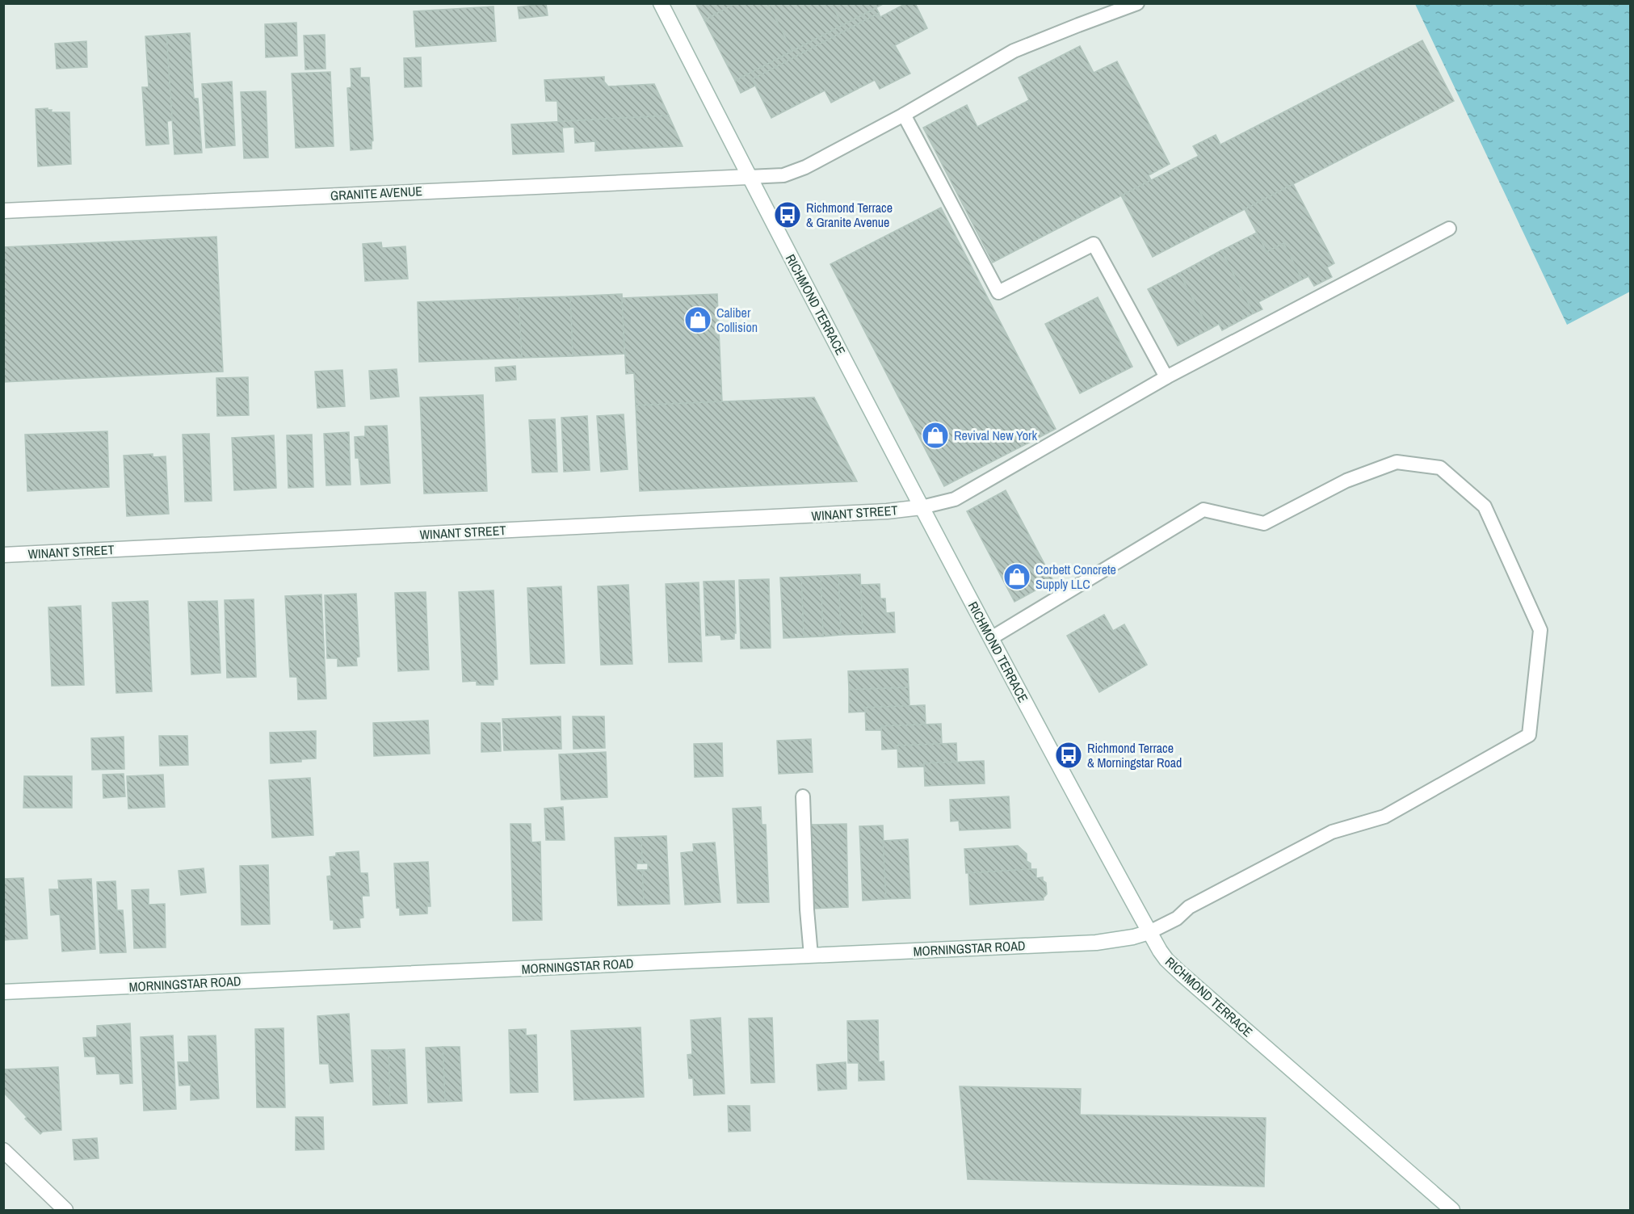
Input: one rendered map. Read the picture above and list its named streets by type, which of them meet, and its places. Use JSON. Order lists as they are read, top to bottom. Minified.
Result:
{"streets":{"street":["GRANITE AVENUE","RICHMOND TERRACE","WINANT STREET","MORNINGSTAR ROAD"]},"crossings":[["GRANITE AVENUE","RICHMOND TERRACE"],["RICHMOND TERRACE","WINANT STREET"],["RICHMOND TERRACE","MORNINGSTAR ROAD"]],"places":{"bus stop":["Richmond Terrace & Granite Avenue","Richmond Terrace & Morningstar Road"],"shop":["Caliber Collision","Revival New York","Corbett Concrete Supply LLC"]}}
